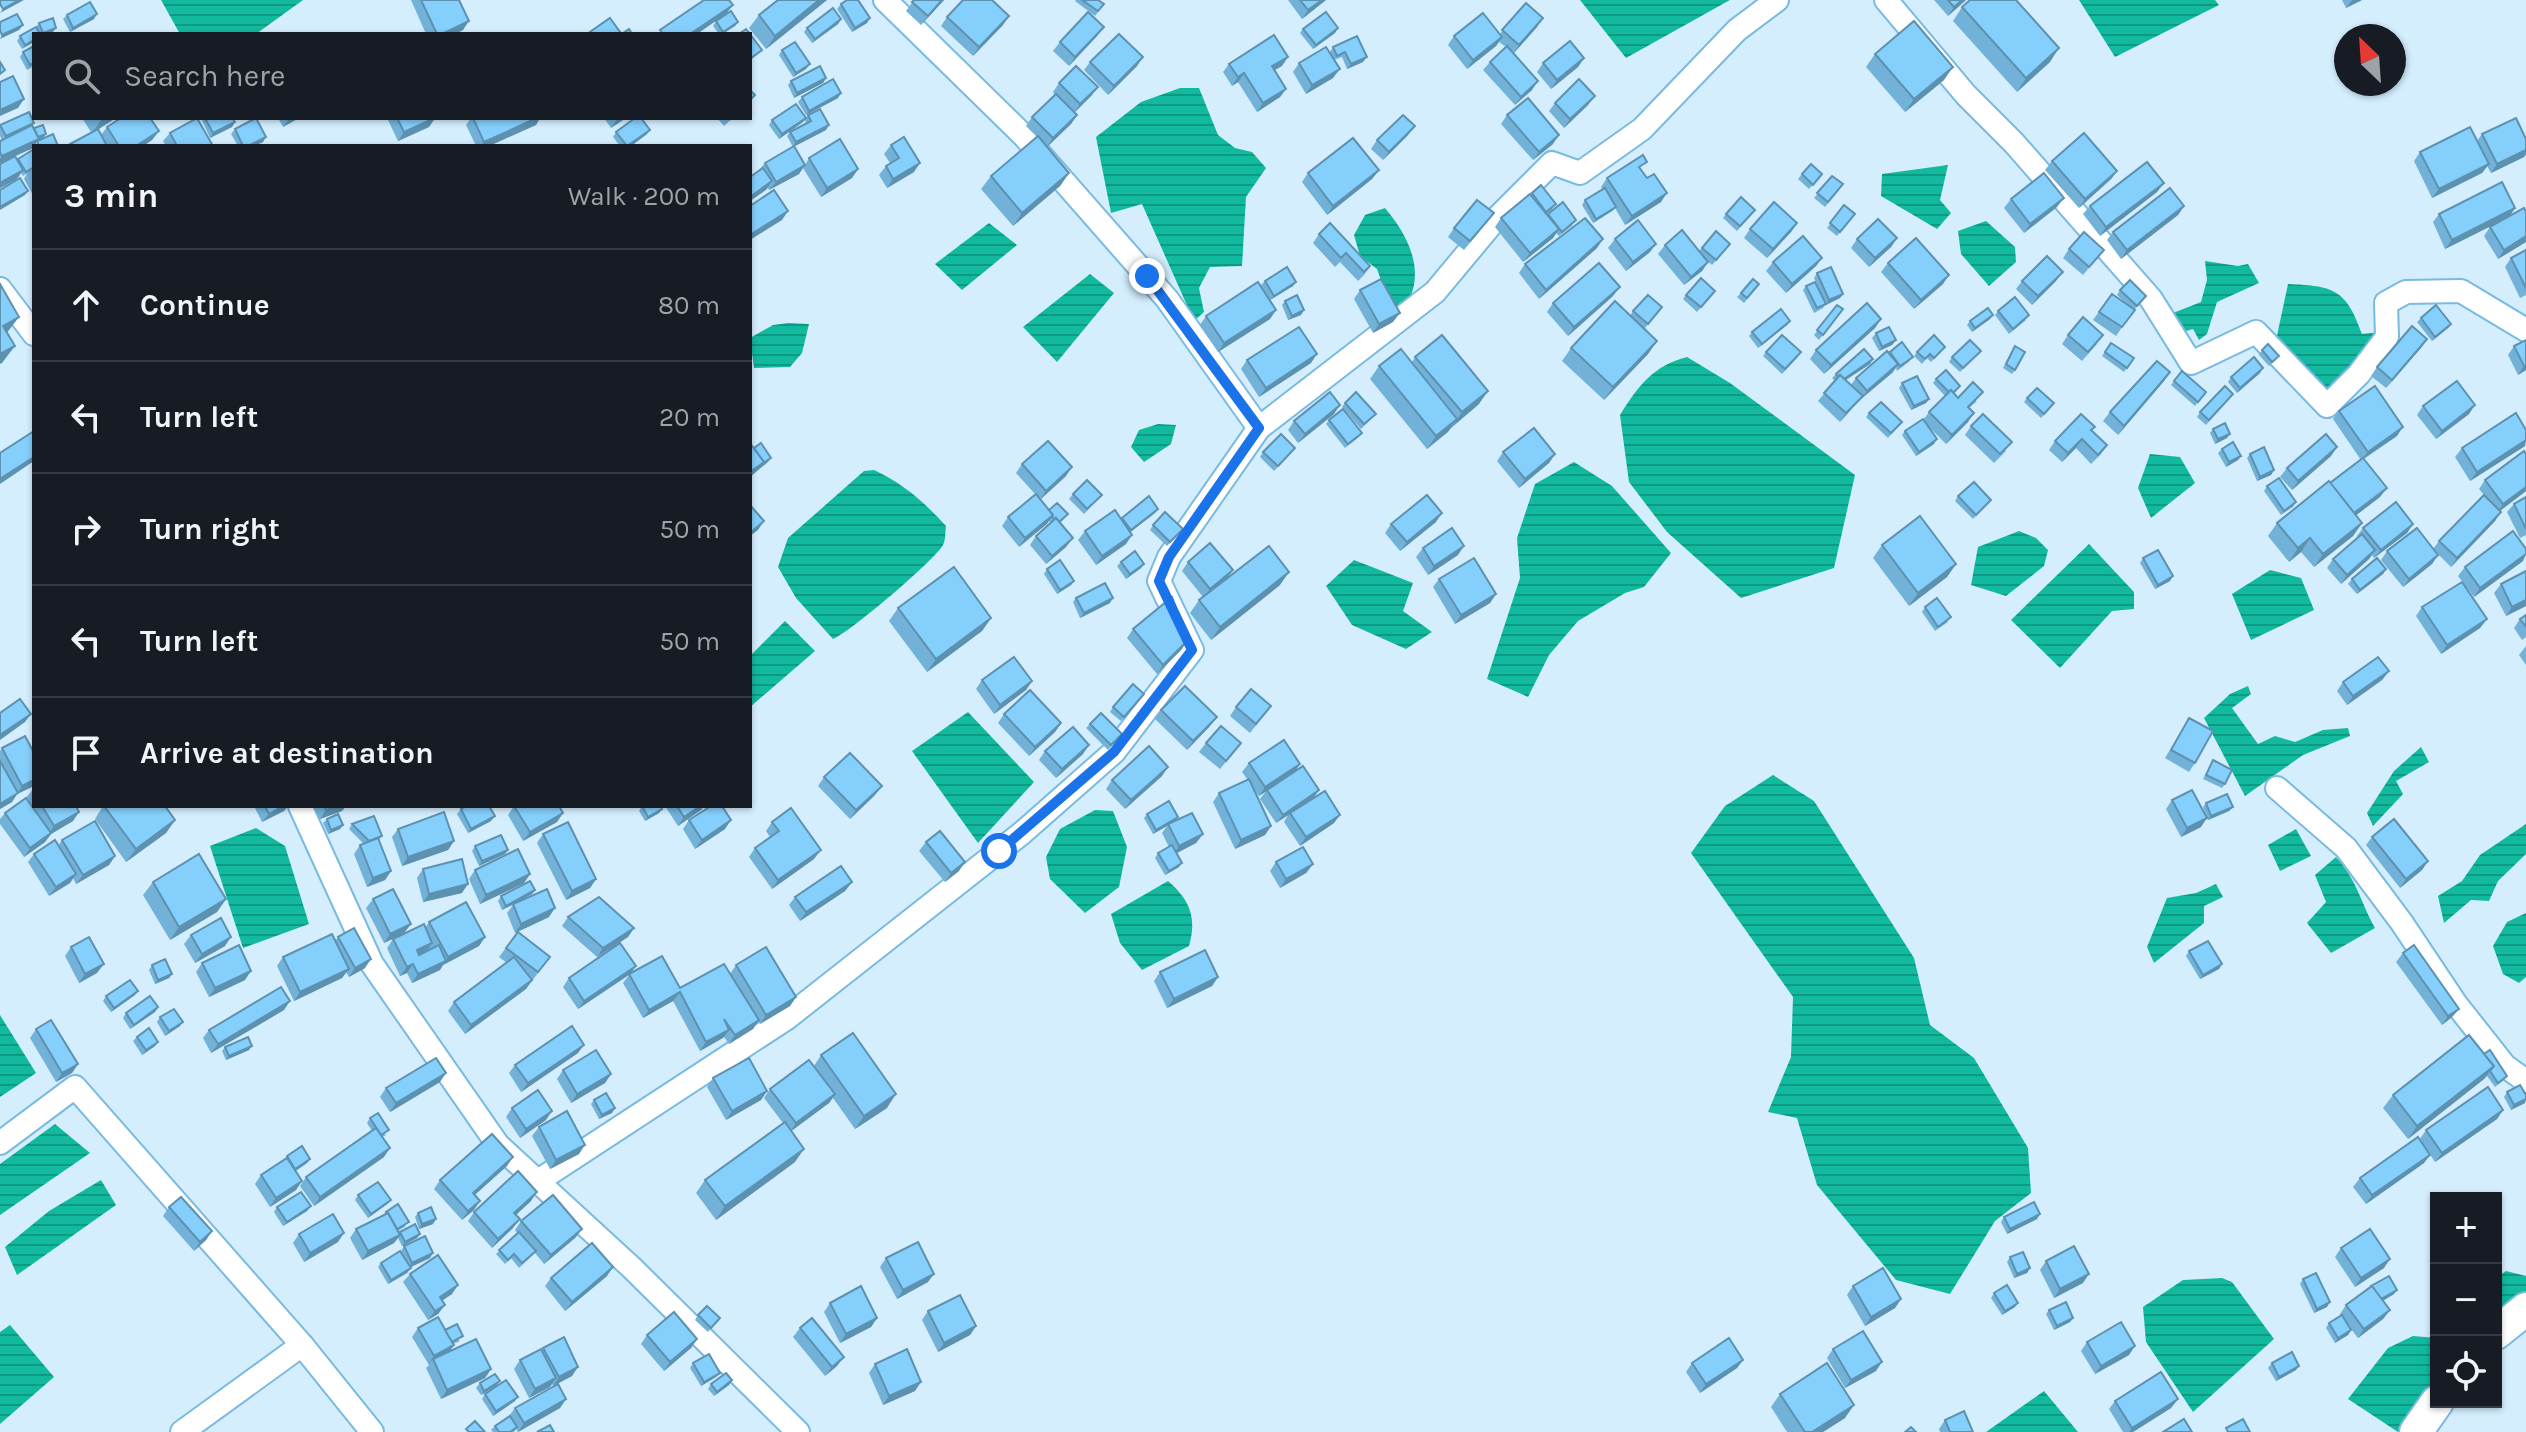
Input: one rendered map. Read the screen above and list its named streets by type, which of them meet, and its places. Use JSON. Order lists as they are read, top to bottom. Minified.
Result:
{"north":"top left","page":{"search":"Search here","heading":["3 min","Walk · 200 m"],"list":[["Continue","80 m"],["Turn left","20 m"],["Turn right","50 m"],["Turn left","50 m"],"Arrive at destination"],"map_buttons":["+","−"]}}
